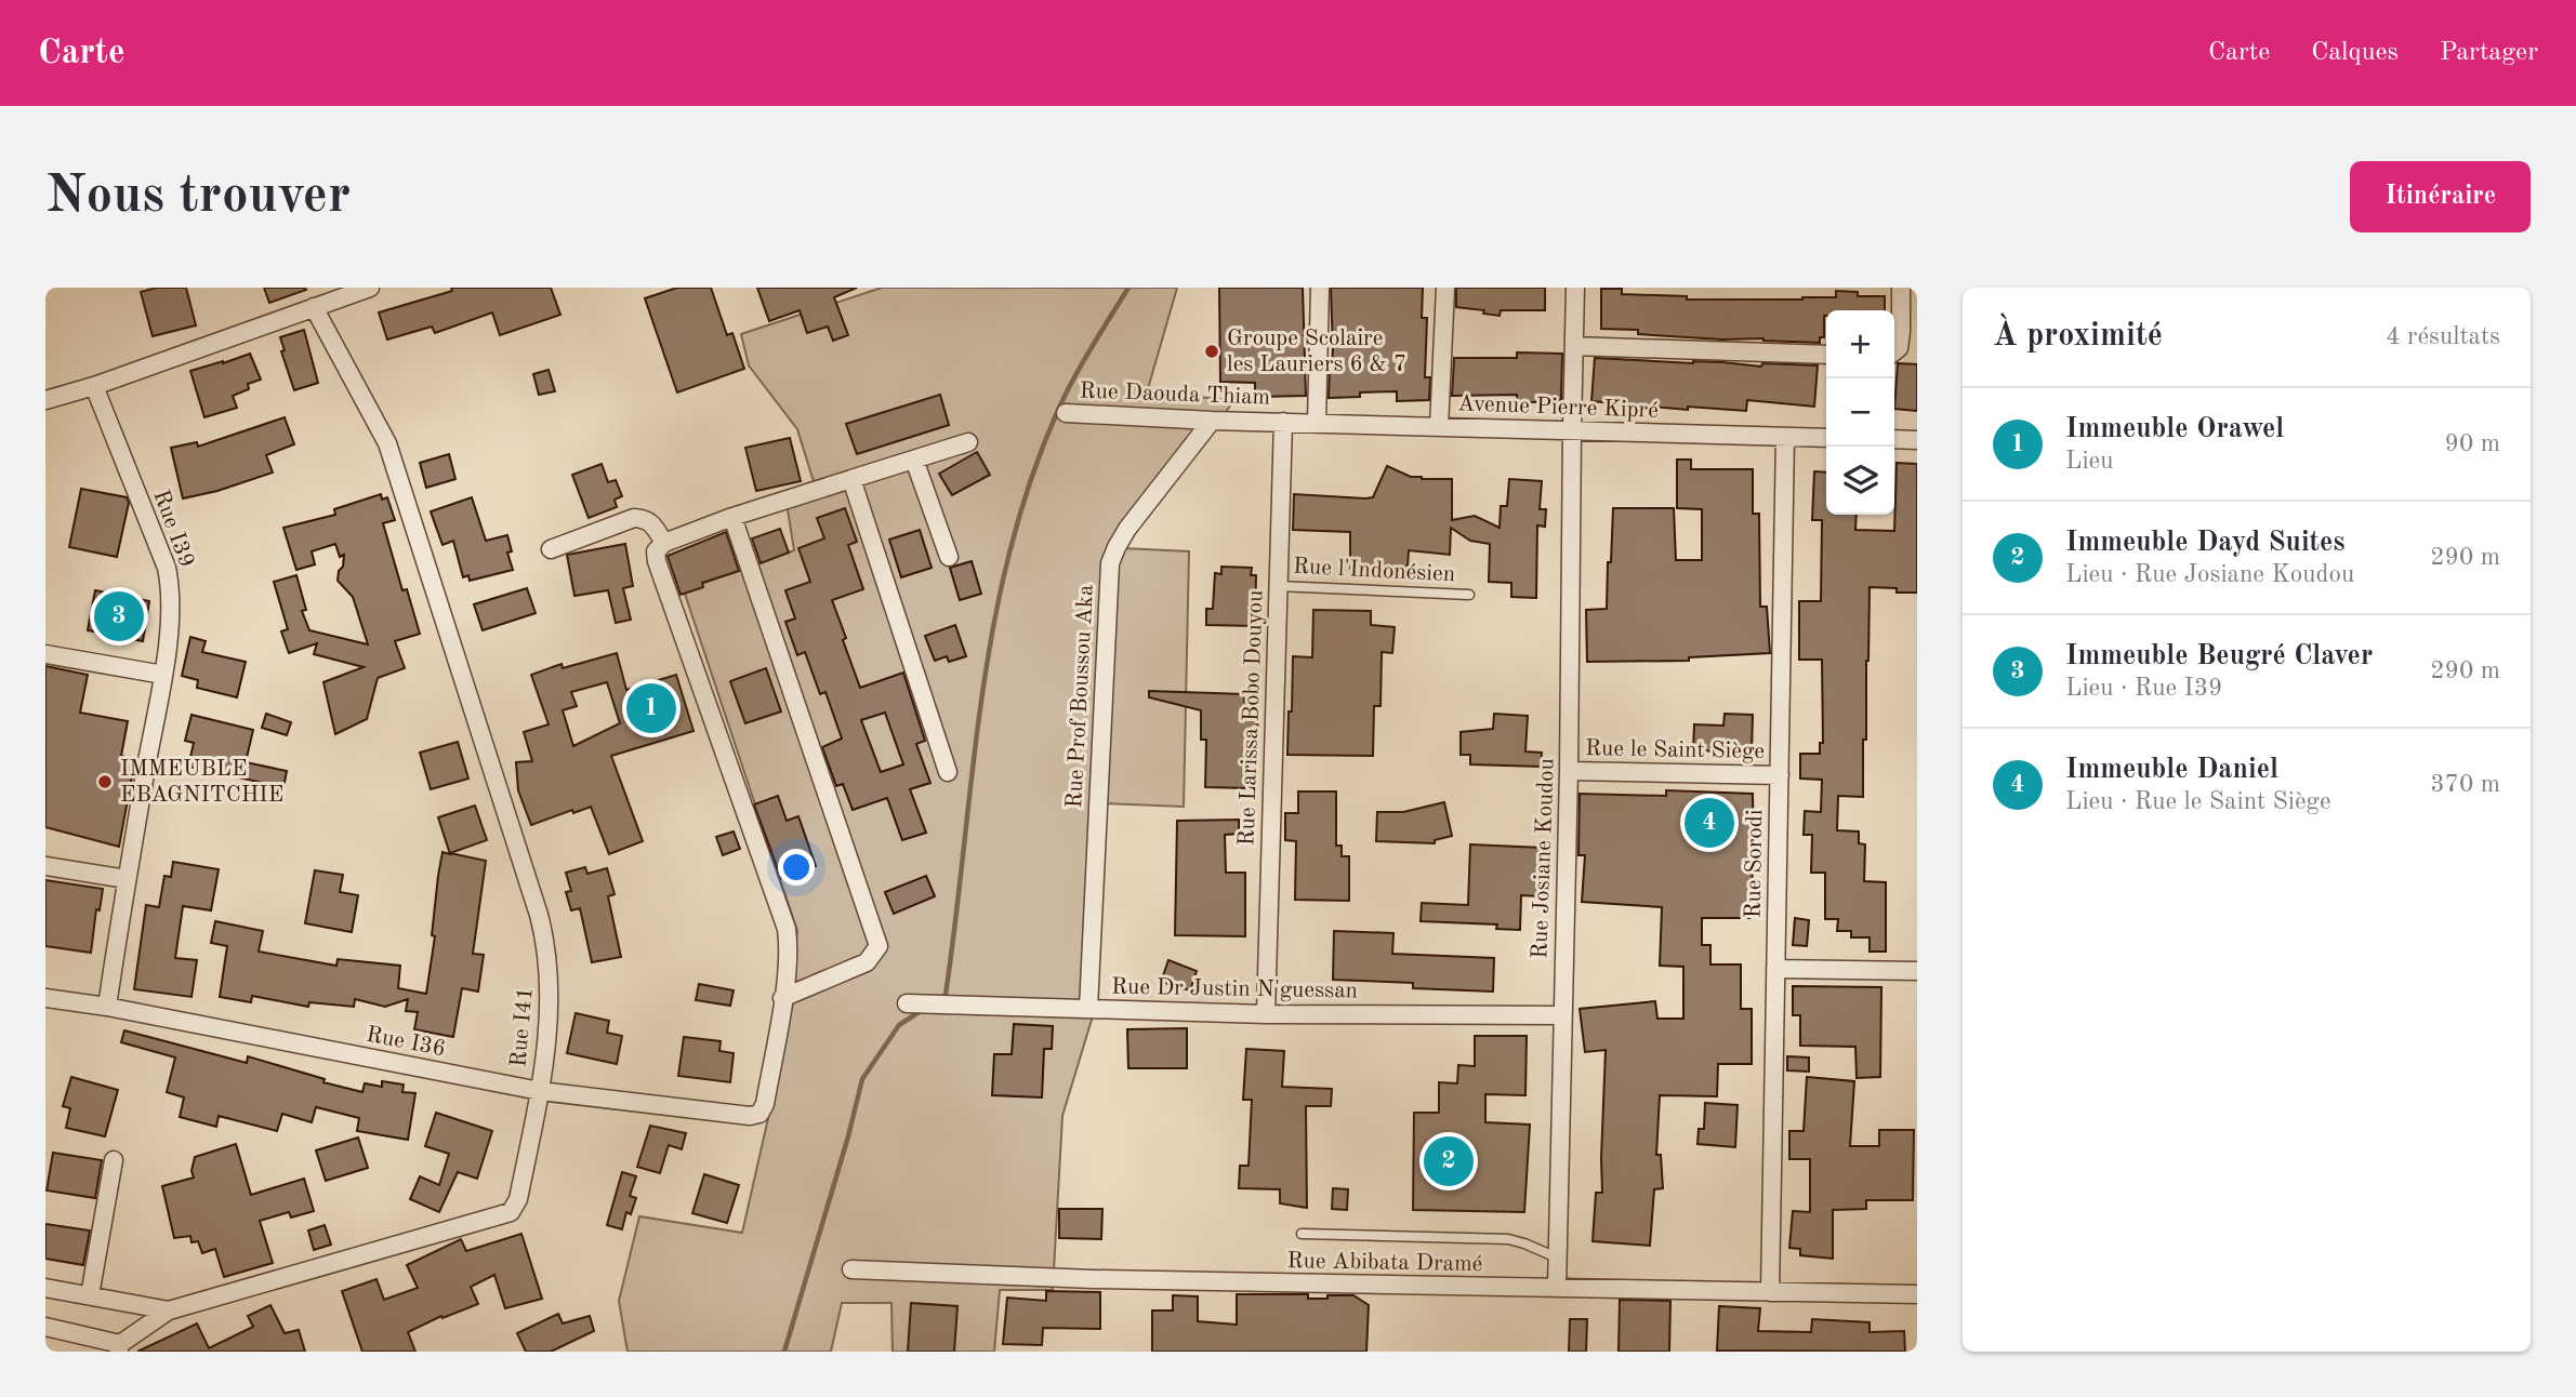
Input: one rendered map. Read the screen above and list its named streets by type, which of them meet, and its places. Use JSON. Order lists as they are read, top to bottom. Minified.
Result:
{"streets":{"street":["Rue Daouda Thiam","Avenue Pierre Kipré","Rue I39","Rue Prof Boussou Aka","Rue Larissa Bobo Douyou","Rue le Saint Siège","Rue Josiane Koudou","Rue Sorodi","Rue Dr Justin N'guessan","Rue I41","Rue I36","Rue Abibata Dramé"],"lane":["Rue l'Indonésien"]},"crossings":[["Rue Daouda Thiam","Avenue Pierre Kipré"],["Rue Daouda Thiam","Rue Prof Boussou Aka"],["Rue Daouda Thiam","Rue Larissa Bobo Douyou"],["Avenue Pierre Kipré","Rue Larissa Bobo Douyou"],["Avenue Pierre Kipré","Rue Josiane Koudou"],["Avenue Pierre Kipré","Rue Sorodi"],["Rue I39","Rue I36"],["Rue l'Indonésien","Rue Larissa Bobo Douyou"],["Rue Prof Boussou Aka","Rue Dr Justin N'guessan"],["Rue Larissa Bobo Douyou","Rue Dr Justin N'guessan"],["Rue le Saint Siège","Rue Josiane Koudou"],["Rue le Saint Siège","Rue Sorodi"],["Rue Josiane Koudou","Rue Dr Justin N'guessan"],["Rue Josiane Koudou","Rue Abibata Dramé"],["Rue Sorodi","Rue Abibata Dramé"],["Rue I41","Rue I36"]],"places":["Groupe Scolaire les Lauriers 6 & 7","IMMEUBLE EBAGNITCHIE"],"page":{"header":"Carte","nav":["Carte","Calques","Partager"],"buttons":"Itinéraire","title":"Nous trouver","heading":["À proximité","4 résultats"],"map_buttons":["+","−"],"list":[{"mark":"1","name":"Immeuble Orawel","note":"Lieu","value":"90 m"},{"mark":"2","name":"Immeuble Dayd Suites","note":"Lieu · Rue Josiane Koudou","value":"290 m"},{"mark":"3","name":"Immeuble Beugré Claver","note":"Lieu · Rue I39","value":"290 m"},{"mark":"4","name":"Immeuble Daniel","note":"Lieu · Rue le Saint Siège","value":"370 m"}],"pins":["3","1","4","2"]}}
